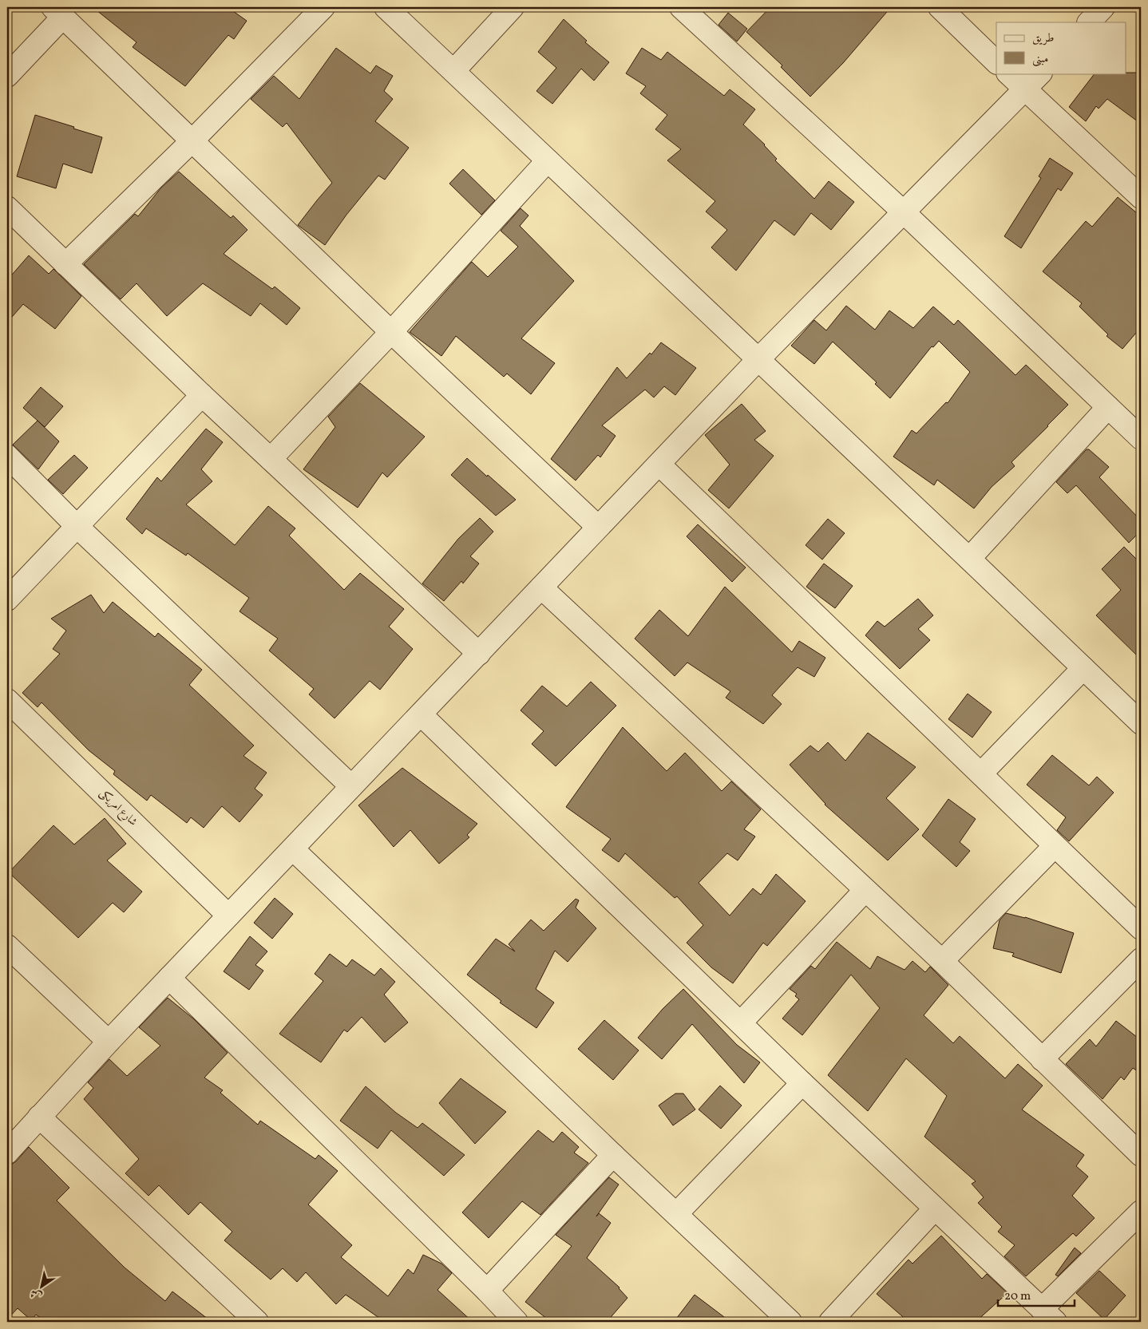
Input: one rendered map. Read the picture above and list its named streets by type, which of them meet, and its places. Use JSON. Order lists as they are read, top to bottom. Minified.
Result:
{"streets":{"street":["شارع امريكى"]},"legend":["طريق","مبنى"],"scale_bar":"20 m","north":"bottom left"}
